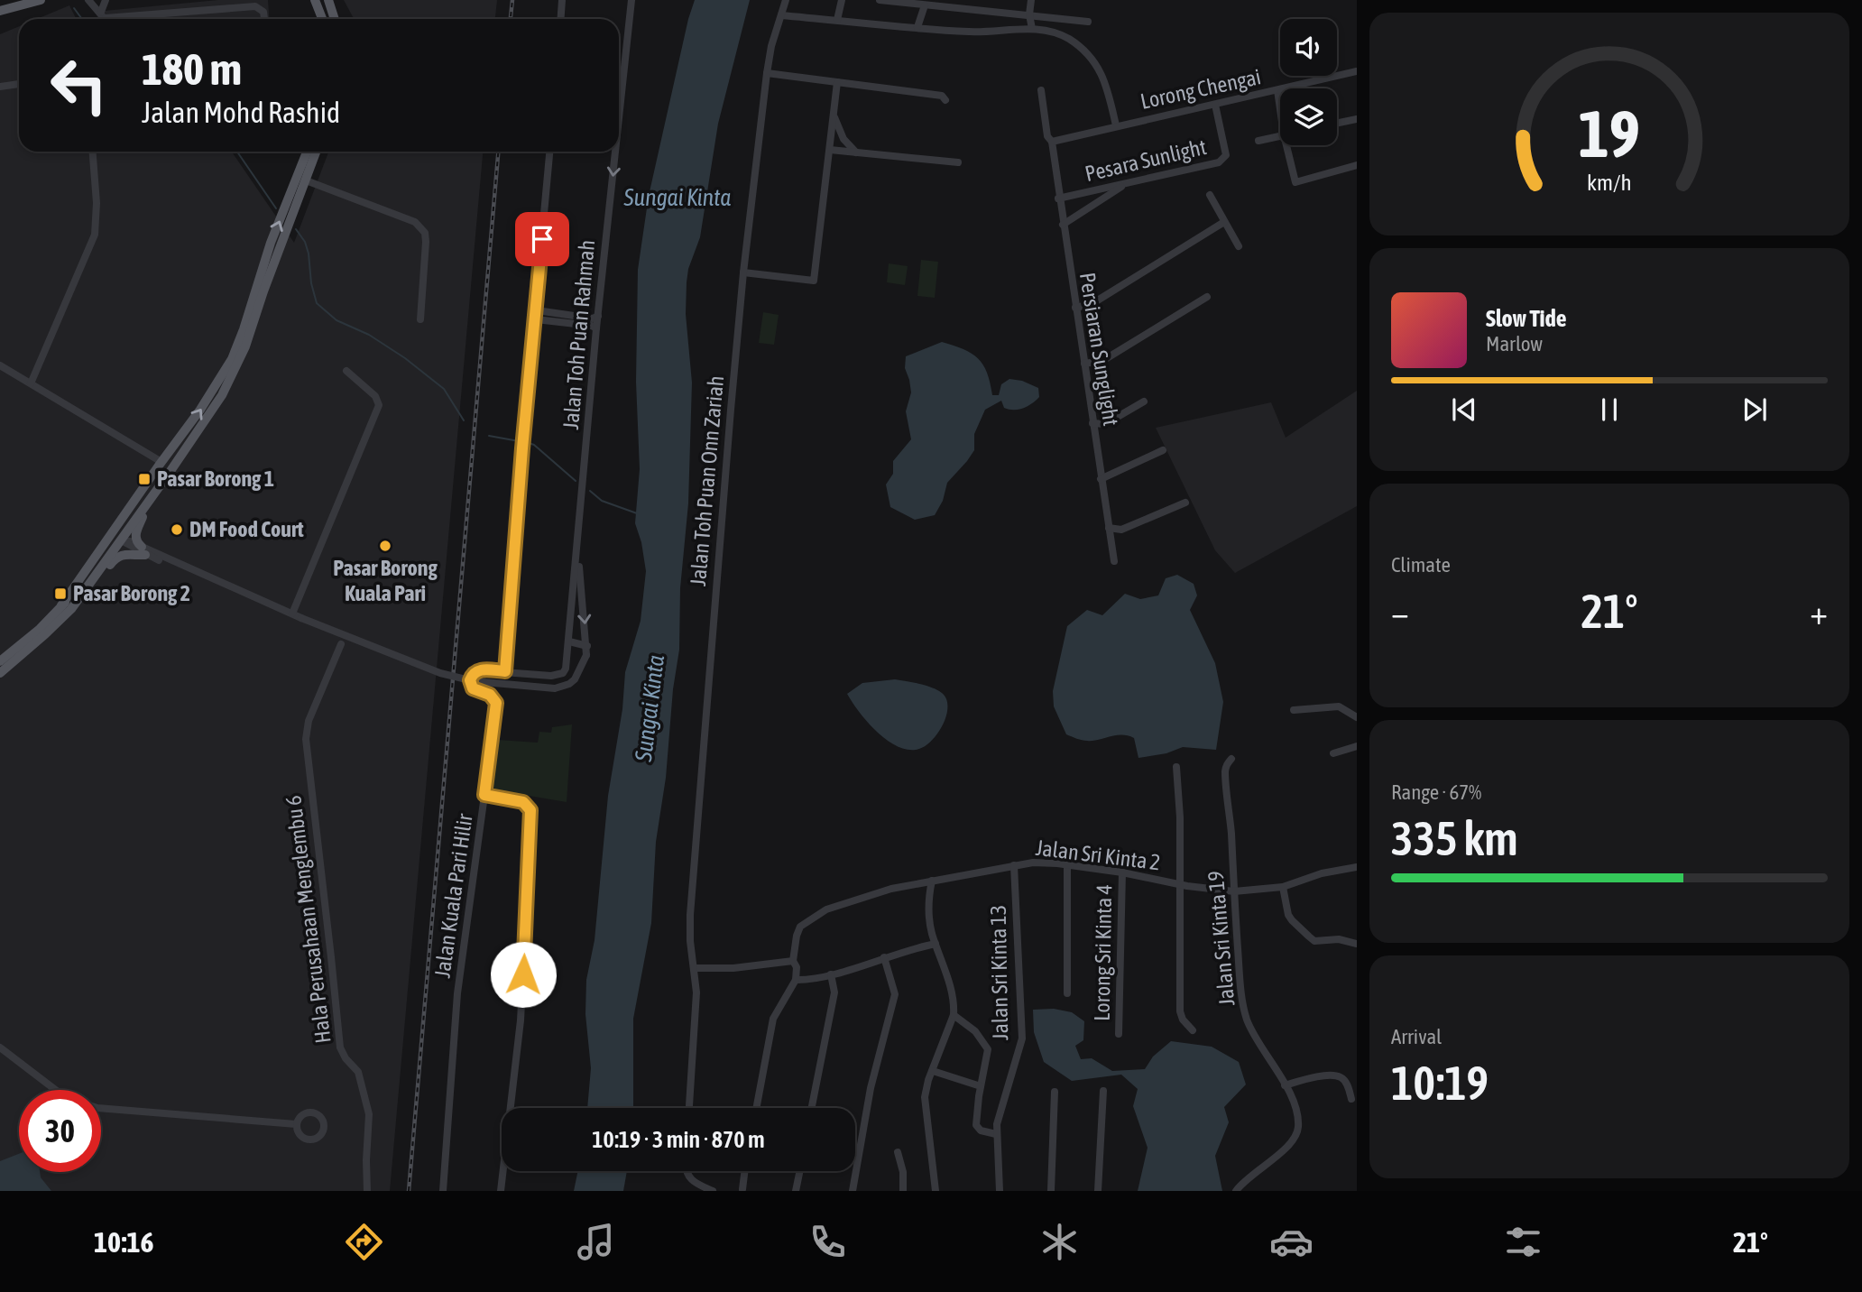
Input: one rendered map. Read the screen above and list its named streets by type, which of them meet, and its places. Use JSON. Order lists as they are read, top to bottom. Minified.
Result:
{"streets":{"street":["Lorong Chengai","Pesara Sunlight","Jalan Toh Puan Rahmah","Persiaran Sunglight","Jalan Toh Puan Onn Zariah","Jalan Sri Kinta 2","Jalan Kuala Pari Hilir","Hala Perusahaan Menglembu 6","Jalan Sri Kinta 19","Lorong Sri Kinta 4","Jalan Sri Kinta 13"]},"crossings":[["Lorong Chengai","Pesara Sunlight"],["Lorong Chengai","Persiaran Sunglight"],["Pesara Sunlight","Persiaran Sunglight"],["Jalan Toh Puan Rahmah","Jalan Kuala Pari Hilir"],["Jalan Sri Kinta 2","Jalan Sri Kinta 19"],["Jalan Sri Kinta 2","Lorong Sri Kinta 4"],["Jalan Sri Kinta 2","Jalan Sri Kinta 13"]],"water":["Sungai Kinta"],"places":{"transit":["Pasar Borong 1","Pasar Borong 2"],"other":["DM Food Court","Pasar Borong Kuala Pari"]},"page":{"turn":["180 m","Jalan Mohd Rashid"],"song":["Slow Tide","Marlow"],"tile":["Climate",["Range · 67%","335 km"],["Arrival","10:19"]],"heat":["−","21°","+"],"limit":"30","trip":"10:19 · 3 min · 870 m","tabs":["10:16","21°"],"gauge":["19","km/h"]}}
